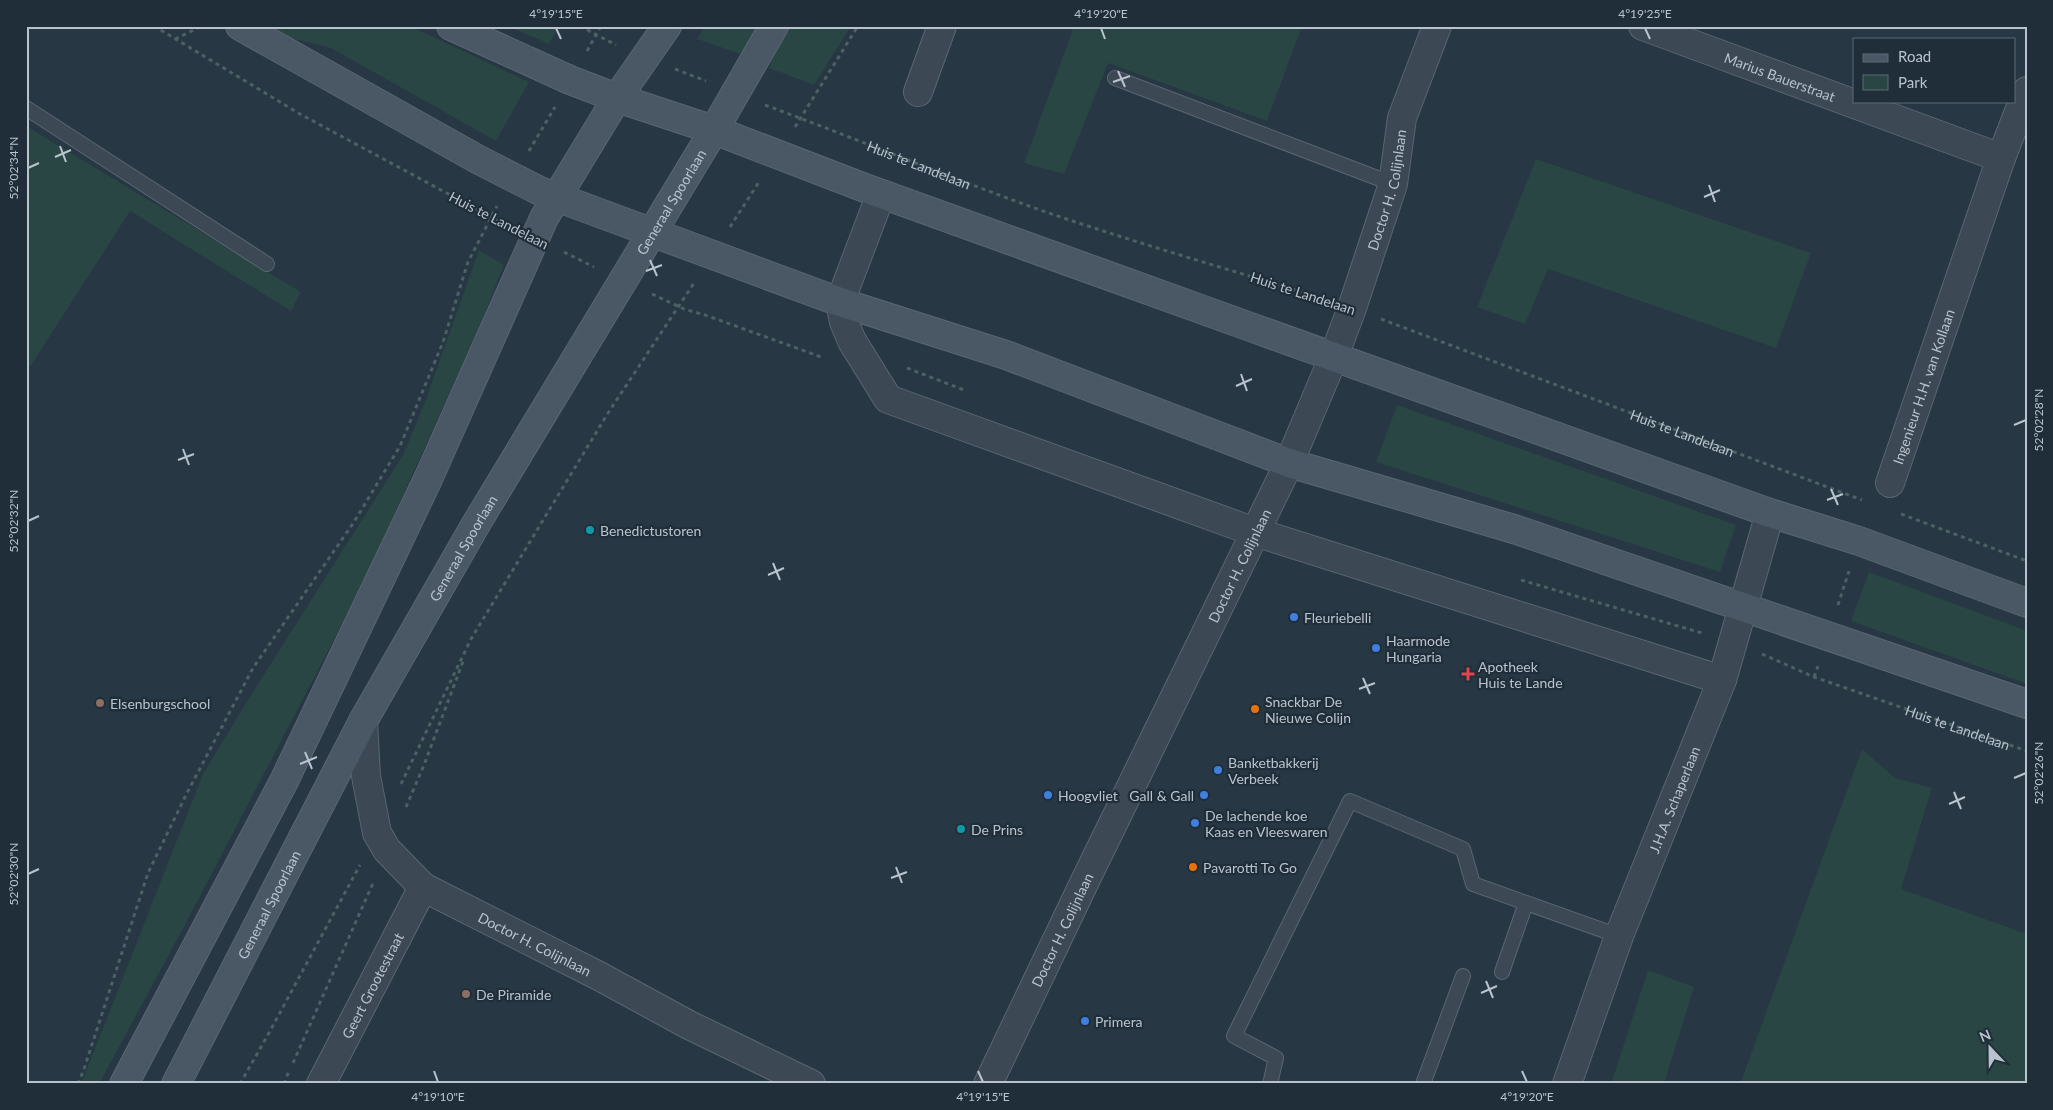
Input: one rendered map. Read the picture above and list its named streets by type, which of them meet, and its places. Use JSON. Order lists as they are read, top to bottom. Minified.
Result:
{"streets":{"street":["Marius Bauerstraat","Doctor H. Colijnlaan","Generaal Spoorlaan","Ingenieur H.H. van Kollaan","J.H.A. Schaperlaan","Geert Grootestraat"],"path":["Huis te Landelaan"]},"crossings":[["Marius Bauerstraat","Ingenieur H.H. van Kollaan"],["Huis te Landelaan","Doctor H. Colijnlaan"],["Huis te Landelaan","Generaal Spoorlaan"],["Huis te Landelaan","Ingenieur H.H. van Kollaan"],["Huis te Landelaan","J.H.A. Schaperlaan"],["Doctor H. Colijnlaan","Generaal Spoorlaan"],["Doctor H. Colijnlaan","Geert Grootestraat"]],"places":{"other":["Benedictustoren","Fleuriebelli","Haarmode Hungaria","Elsenburgschool","Snackbar De Nieuwe Colijn","Banketbakkerij Verbeek","Hoogvliet","Gall & Gall","De lachende koe Kaas en Vleeswaren","De Prins","Pavarotti To Go","De Piramide","Primera"],"health":["Apotheek Huis te Lande"]},"legend":["Road","Park"],"north":"top","coordinates":["4°19'15\"E","4°19'20\"E","4°19'25\"E","52°02'34\"N","52°02'28\"N","52°02'32\"N","52°02'26\"N","52°02'30\"N","4°19'10\"E"]}
